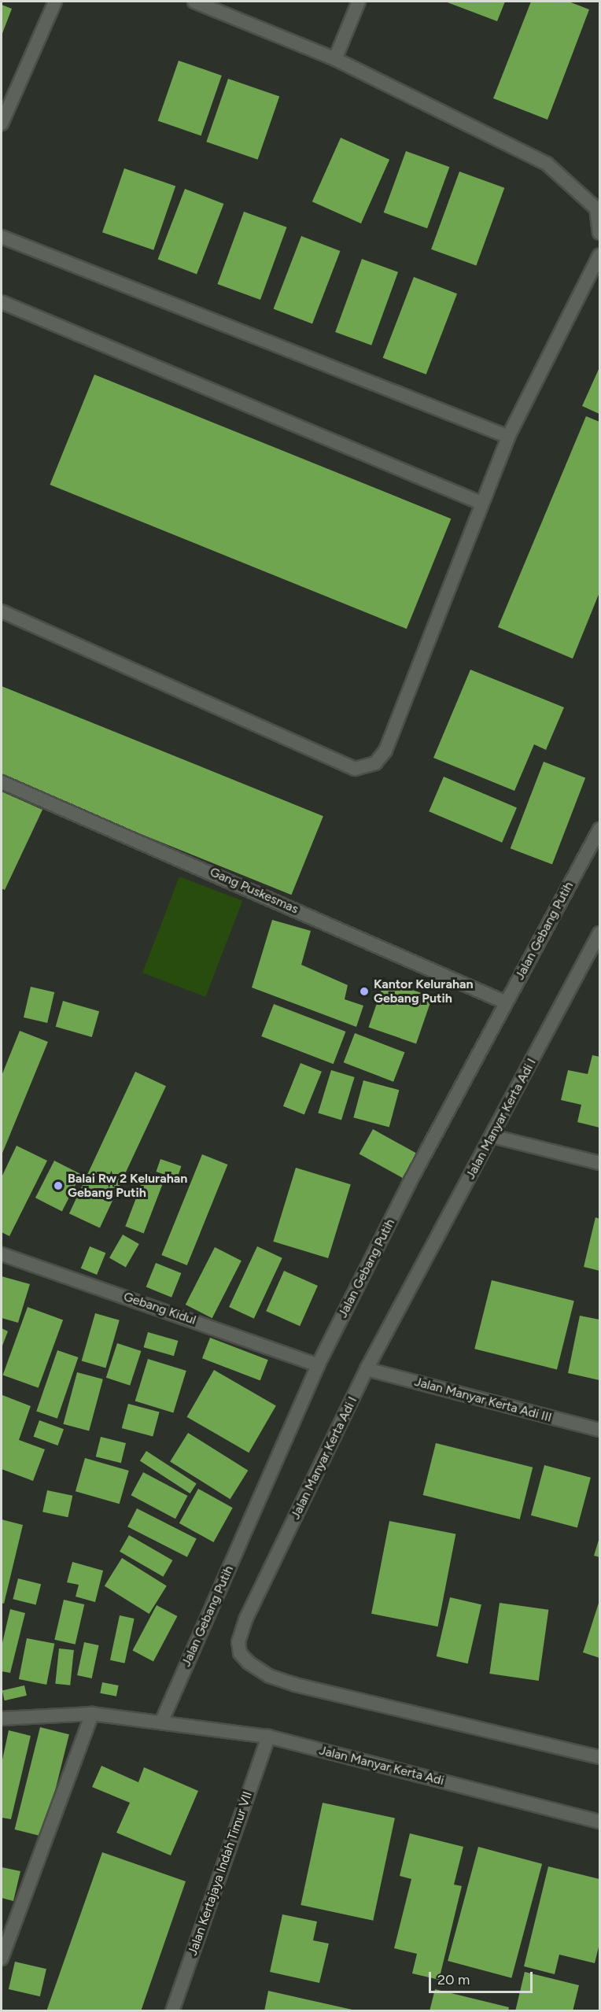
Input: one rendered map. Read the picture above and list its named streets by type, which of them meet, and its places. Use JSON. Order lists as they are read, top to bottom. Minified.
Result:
{"streets":{"street":["Gang Puskesmas","Jalan Gebang Putih","Jalan Manyar Kerta Adi I","Gebang Kidul","Jalan Manyar Kerta Adi III","Jalan Manyar Kerta Adi","Jalan Kertajaya Indah Timur VII"]},"crossings":[["Gang Puskesmas","Jalan Gebang Putih"],["Jalan Gebang Putih","Gebang Kidul"],["Jalan Gebang Putih","Jalan Manyar Kerta Adi"],["Jalan Manyar Kerta Adi I","Jalan Manyar Kerta Adi III"],["Jalan Manyar Kerta Adi","Jalan Kertajaya Indah Timur VII"]],"places":["Kantor Kelurahan Gebang Putih","Balai Rw 2 Kelurahan Gebang Putih"],"scale_bar":"20 m"}
